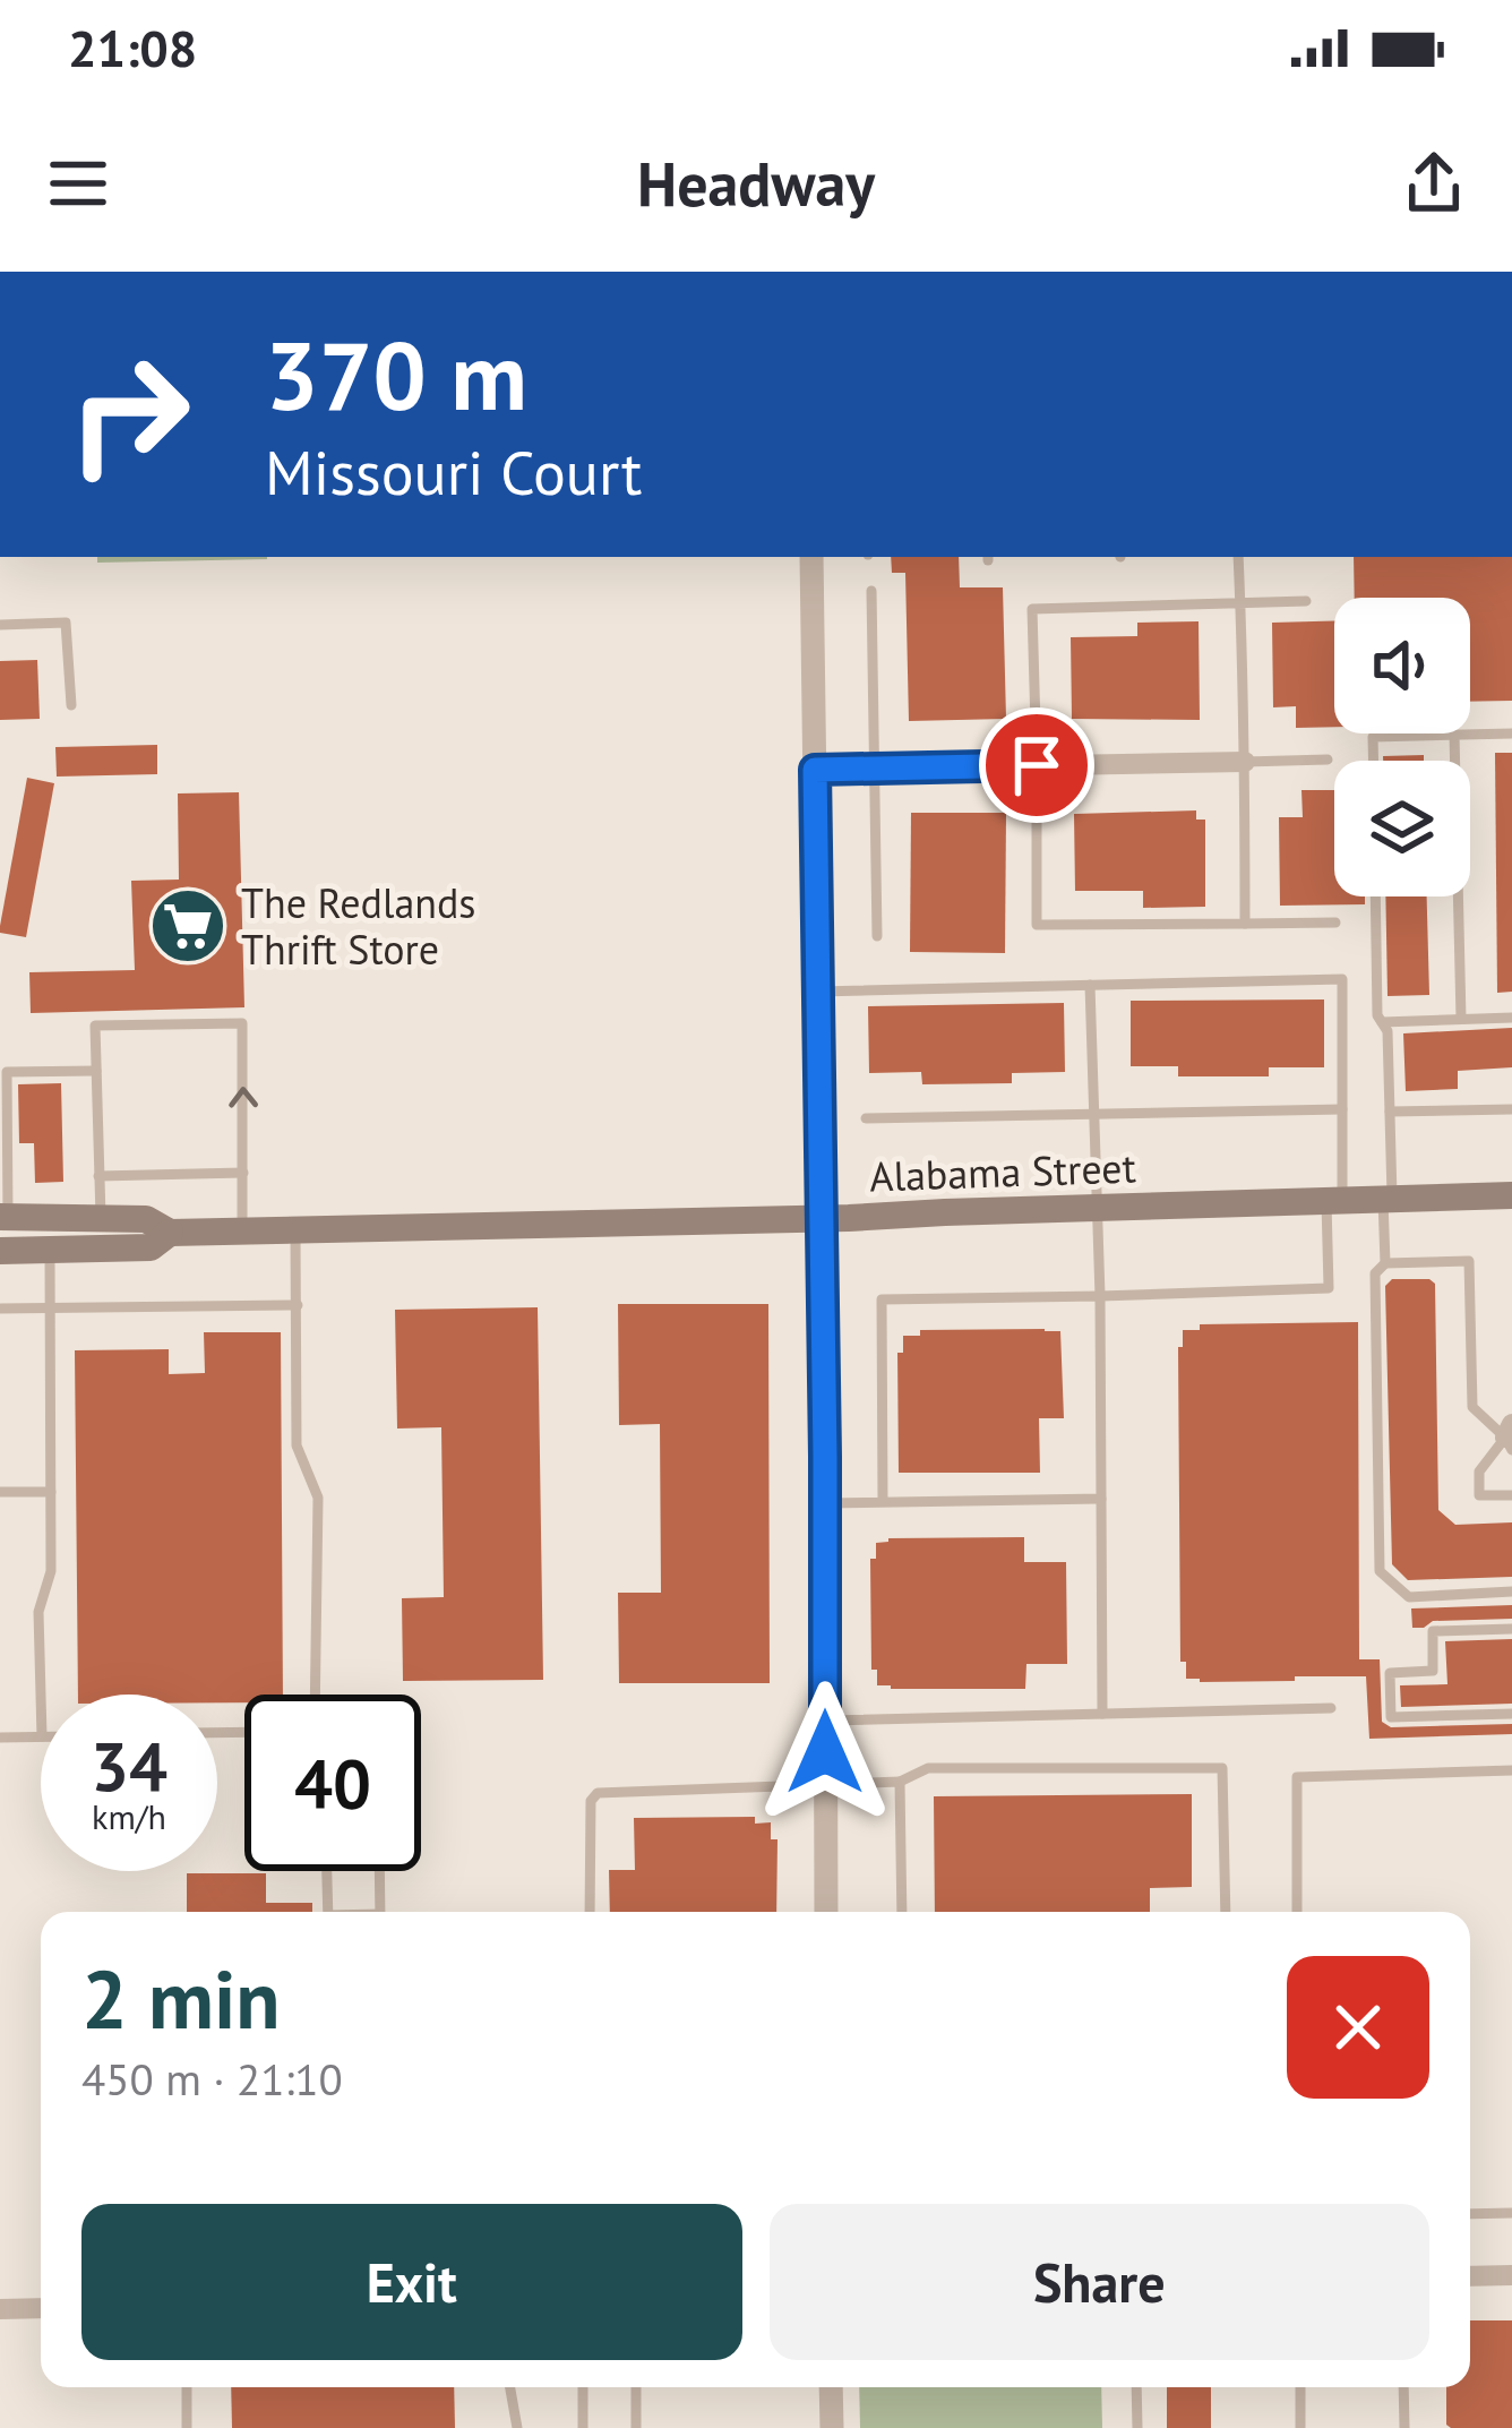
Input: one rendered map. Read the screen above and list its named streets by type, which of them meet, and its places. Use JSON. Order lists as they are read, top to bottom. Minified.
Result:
{"streets":{"main road":["Alabama Street"]},"places":{"supermarket":["The Redlands Thrift Store"]},"page":{"status":"21:08","header":"Headway","turn":["370 m","Missouri Court"],"speed":"34 km/h","limit":"40","heading":["2 min","450 m · 21:10"],"buttons":["Exit","Share"]}}
